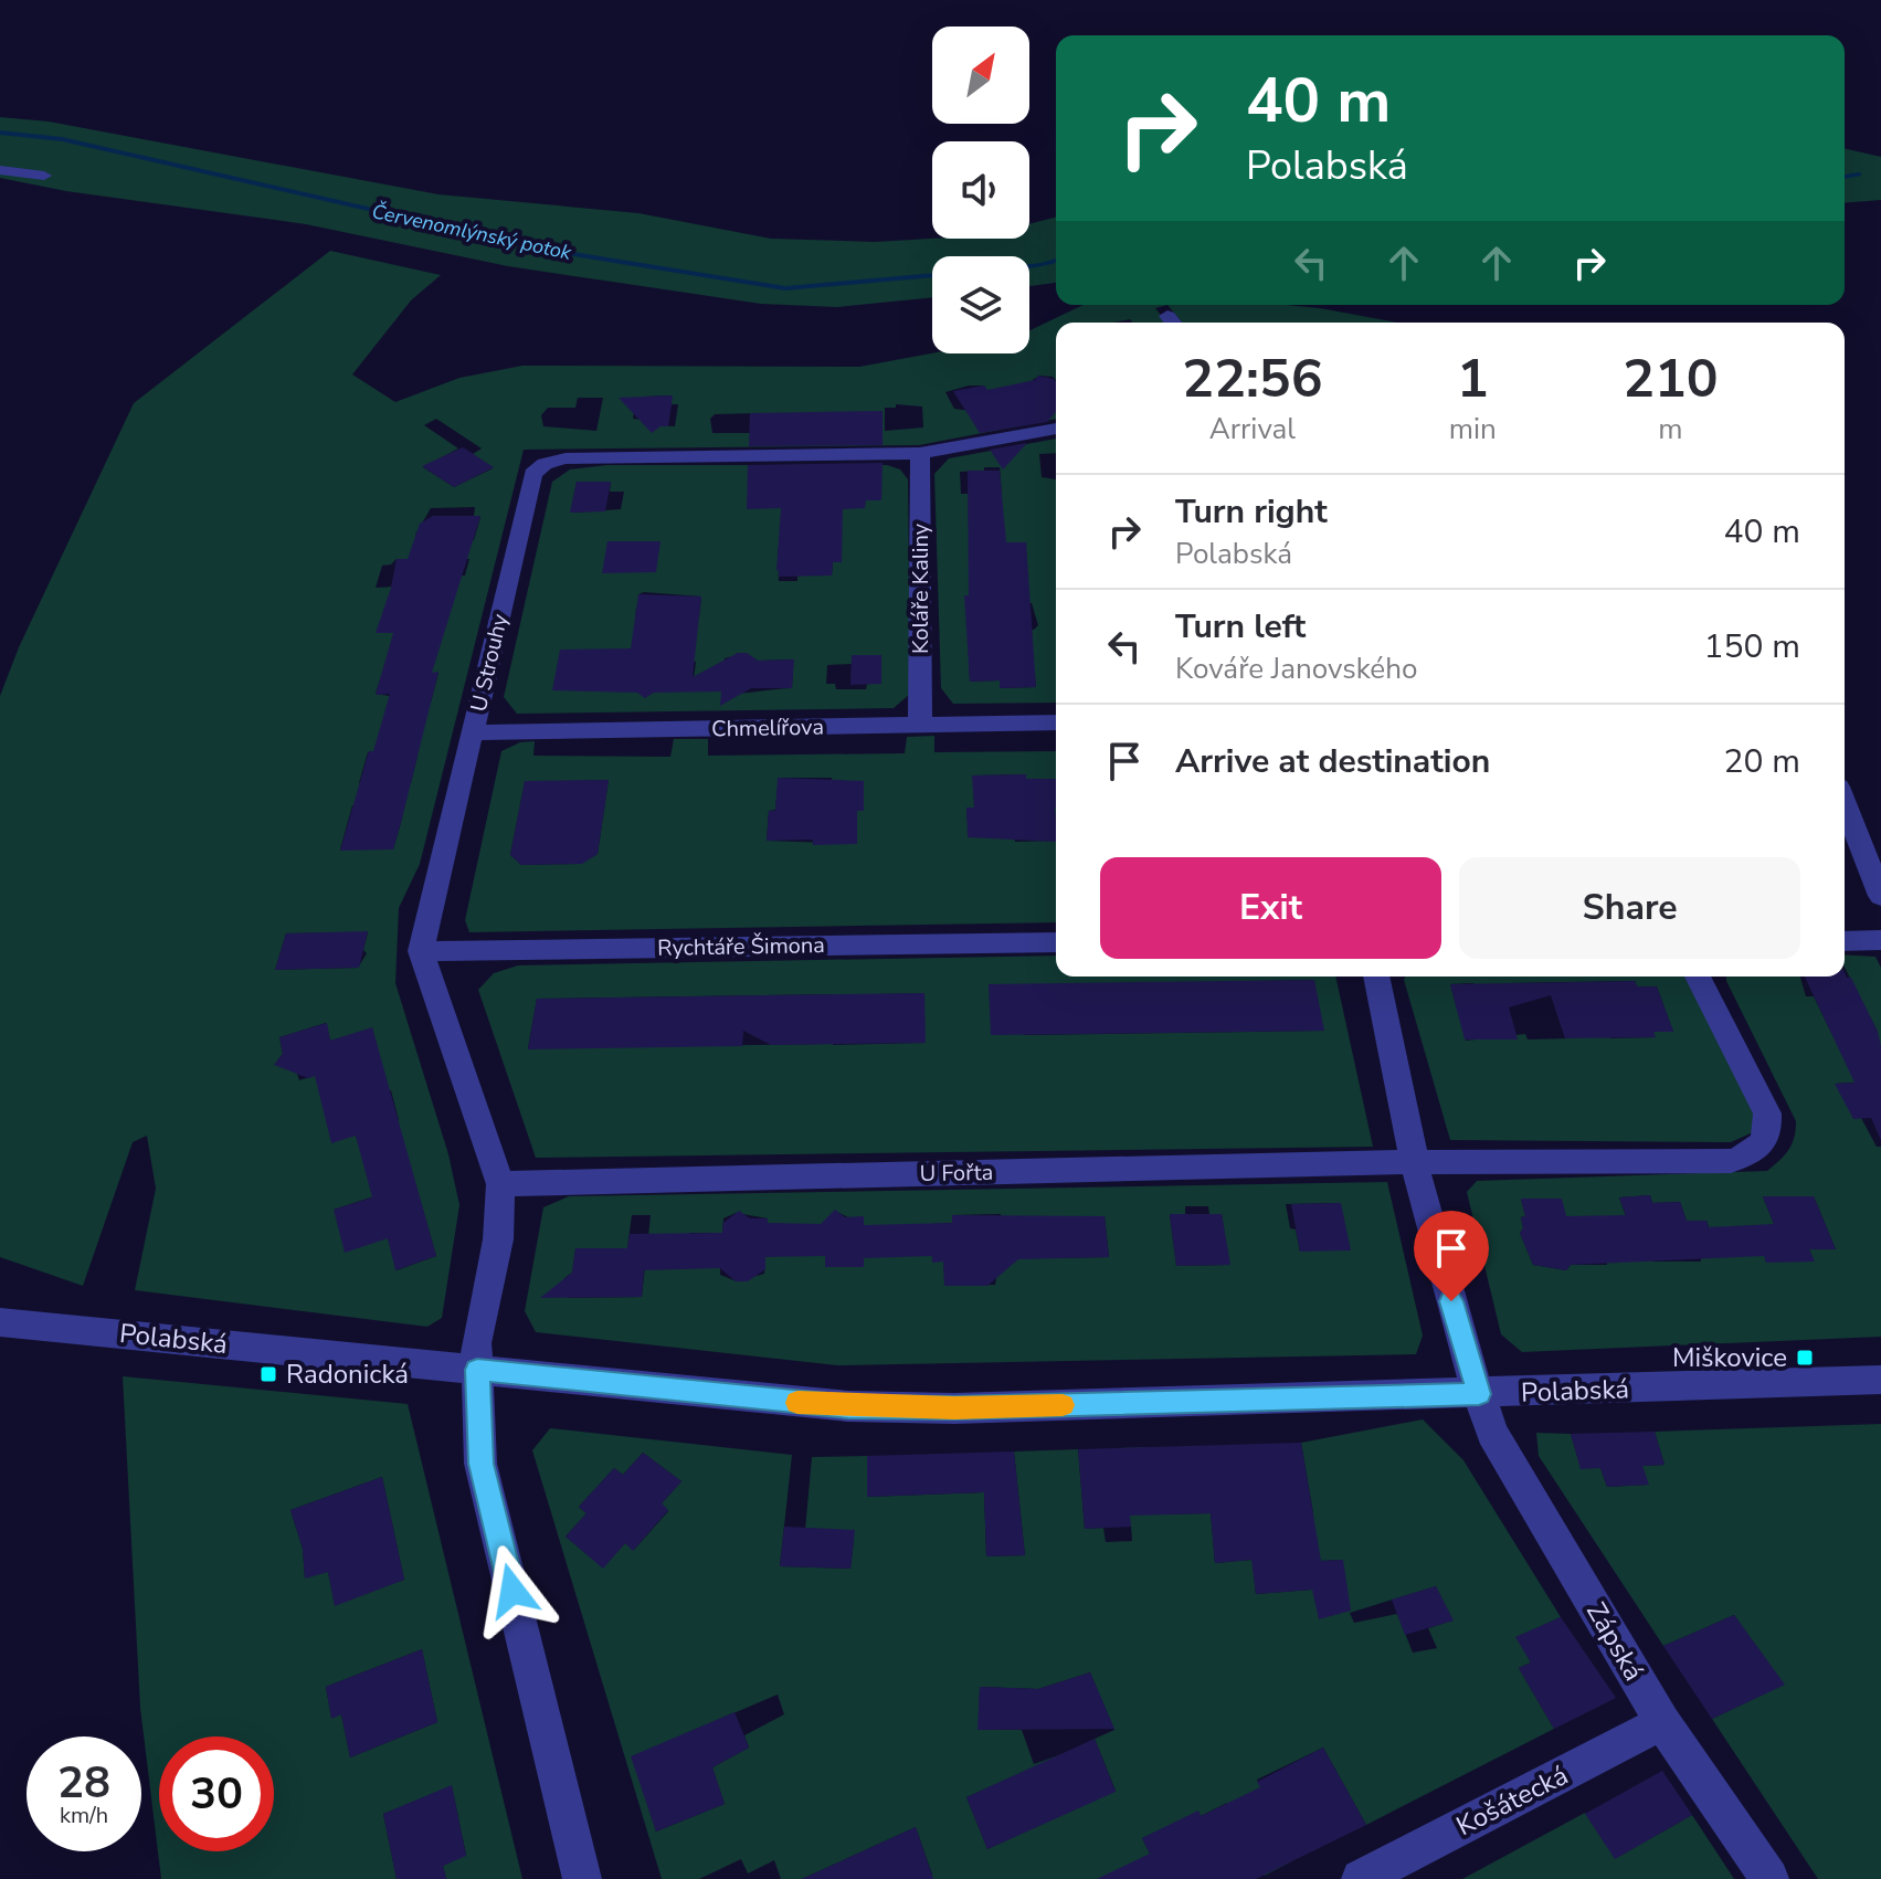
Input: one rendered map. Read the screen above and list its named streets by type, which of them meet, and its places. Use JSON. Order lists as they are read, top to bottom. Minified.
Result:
{"streets":{"street":["Koláře Kaliny","U Strouhy","Chmelířova","Rychtáře Šimona","U Fořta","Polabská","Zápská","Košátecká"]},"crossings":[["Koláře Kaliny","U Strouhy"],["Koláře Kaliny","Chmelířova"],["U Strouhy","Chmelířova"],["U Strouhy","Rychtáře Šimona"],["U Fořta","Zápská"],["Polabská","Zápská"],["Zápská","Košátecká"]],"water":["Červenomlýnský potok"],"places":{"transit":["Miškovice","Radonická"]},"north":"top right","page":{"turn":["40 m","Polabská"],"eta":["22:56","Arrival","1","min","210","m"],"list":[{"name":"Turn right","note":"Polabská","value":"40 m"},{"name":"Turn left","note":"Kováře Janovského","value":"150 m"},{"name":"Arrive at destination","value":"20 m"}],"buttons":["Exit","Share"],"speed":"28 km/h","limit":"30"}}
